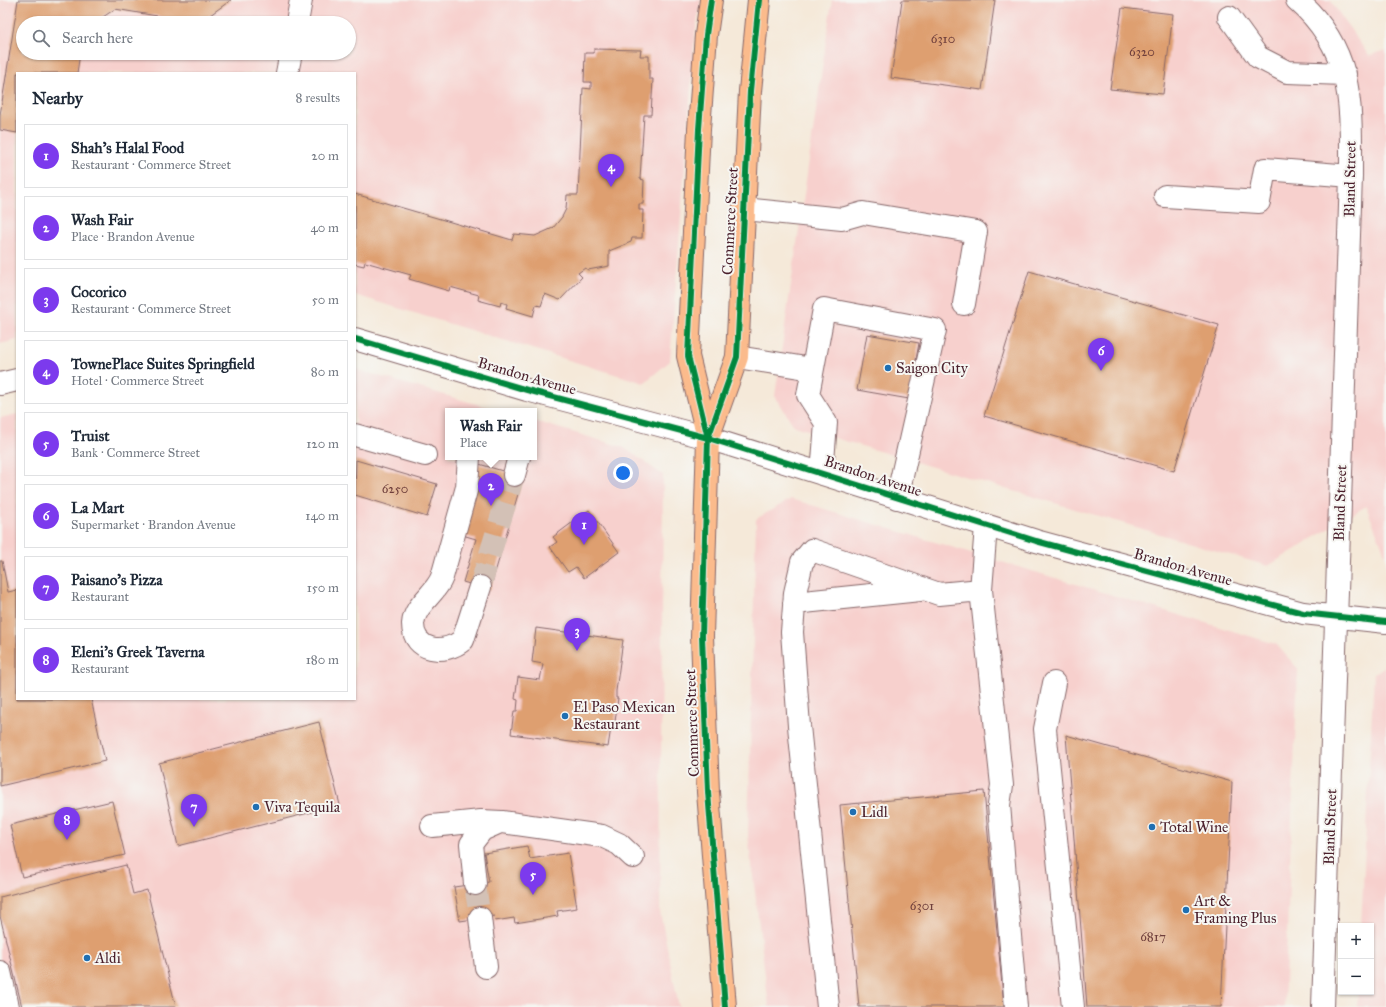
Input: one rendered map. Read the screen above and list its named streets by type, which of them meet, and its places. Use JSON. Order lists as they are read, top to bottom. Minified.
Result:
{"streets":{"main road":["Commerce Street"],"street":["Bland Street","Brandon Avenue"]},"crossings":[["Bland Street","Brandon Avenue"],["Commerce Street","Brandon Avenue"]],"places":["Saigon City","El Paso Mexican Restaurant","Viva Tequila","Lidl","Total Wine","Art & Framing Plus","Aldi"],"house_numbers":["6310","6320","6250","6301","6817"],"page":{"search":"Search here","heading":["Nearby","8 results"],"list":[{"mark":"1","name":"Shah's Halal Food","note":"Restaurant · Commerce Street","value":"20 m"},{"mark":"2","name":"Wash Fair","note":"Place · Brandon Avenue","value":"40 m"},{"mark":"3","name":"Cocorico","note":"Restaurant · Commerce Street","value":"50 m"},{"mark":"4","name":"TownePlace Suites Springfield","note":"Hotel · Commerce Street","value":"80 m"},{"mark":"5","name":"Truist","note":"Bank · Commerce Street","value":"120 m"},{"mark":"6","name":"La Mart","note":"Supermarket · Brandon Avenue","value":"140 m"},{"mark":"7","name":"Paisano's Pizza","note":"Restaurant","value":"150 m"},{"mark":"8","name":"Eleni's Greek Taverna","note":"Restaurant","value":"180 m"}],"pins":["4","6","2","1","3","7","8","5"],"popup":["Wash Fair","Place"],"map_buttons":["+","−"]}}
